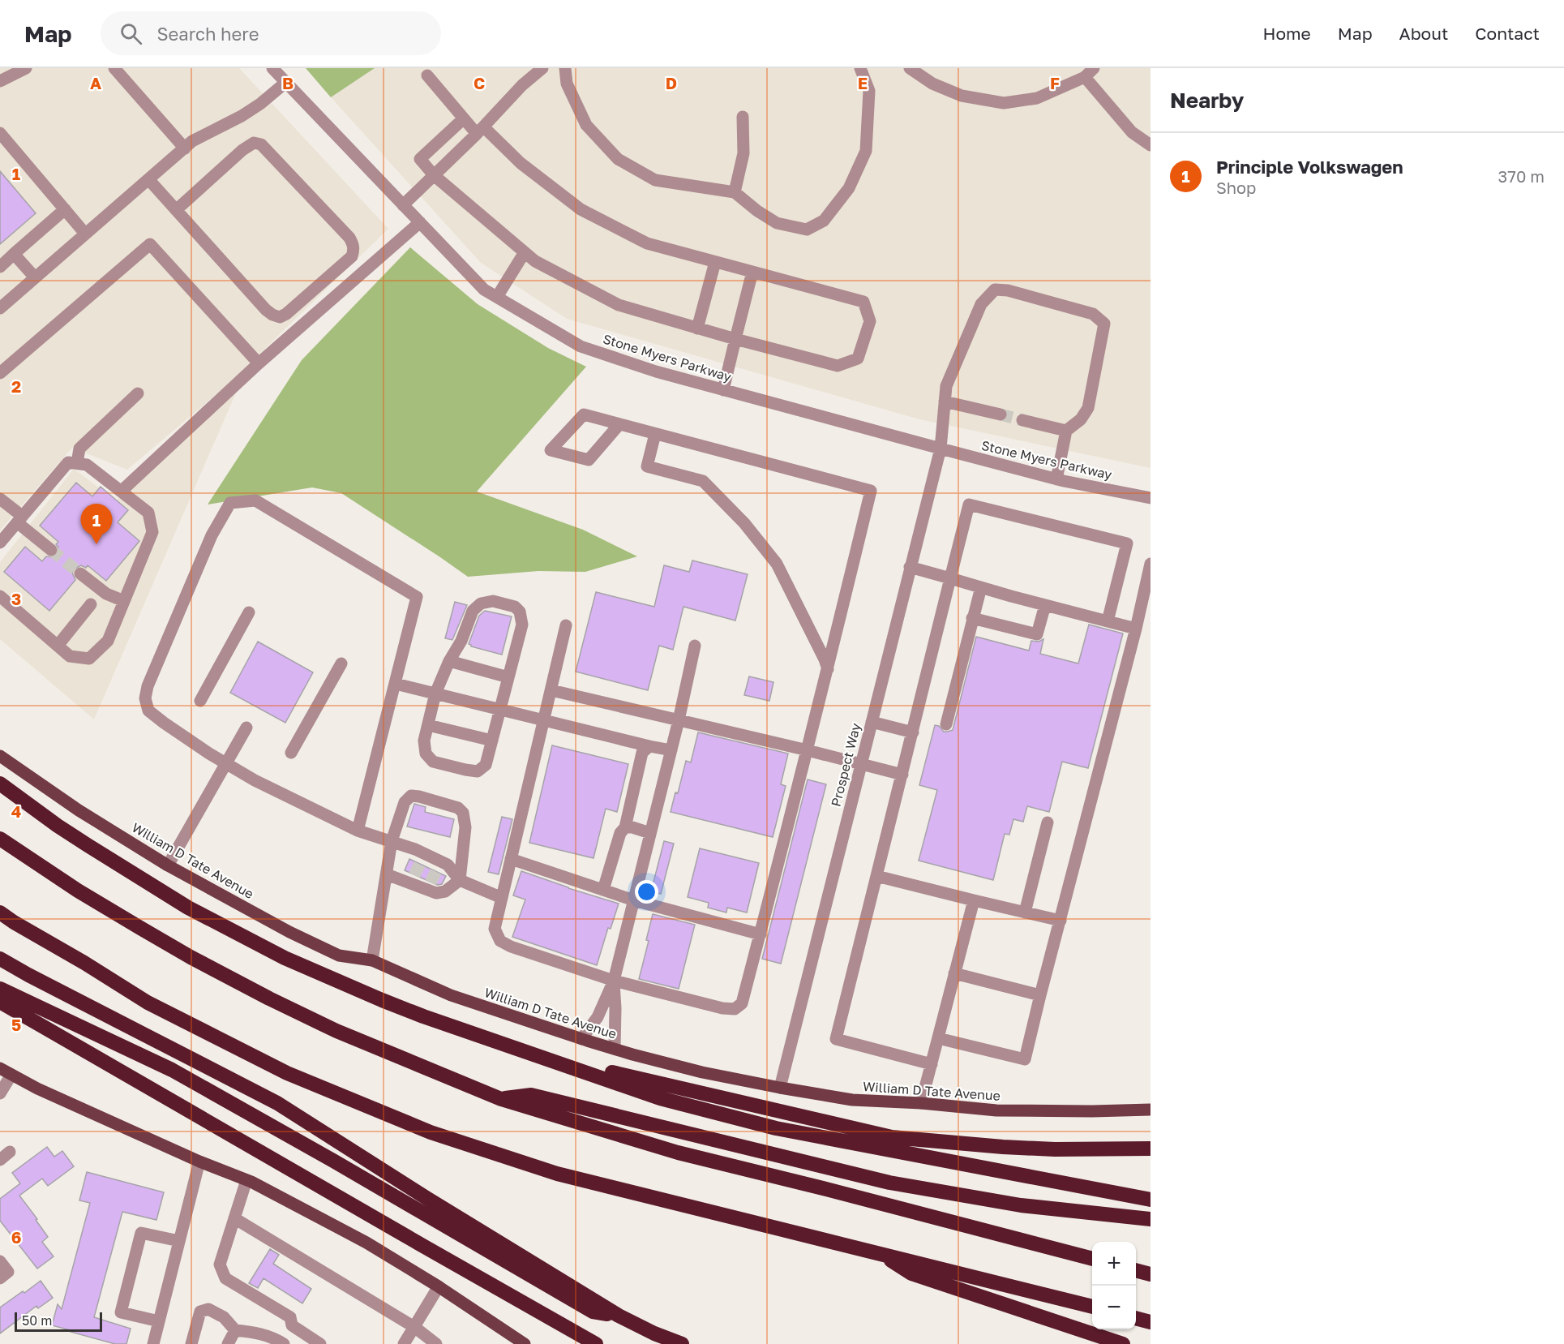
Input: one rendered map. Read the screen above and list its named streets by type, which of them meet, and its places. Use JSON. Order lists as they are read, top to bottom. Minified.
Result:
{"streets":{"main road":["William D Tate Avenue"],"street":["Stone Myers Parkway","Prospect Way"]},"crossings":[["Stone Myers Parkway","Prospect Way"],["Prospect Way","William D Tate Avenue"]],"scale_bar":"50 m","page":{"header":"Map","search":"Search here","nav":["Home","Map","About","Contact"],"heading":"Nearby","list":[{"mark":"1","name":"Principle Volkswagen","note":"Shop","value":"370 m"}],"pins":"1","map_buttons":["+","−"],"scale":"50 m"},"grid":{"columns":["A","B","C","D","E","F"],"rows":["1","2","3","4","5","6"]}}
